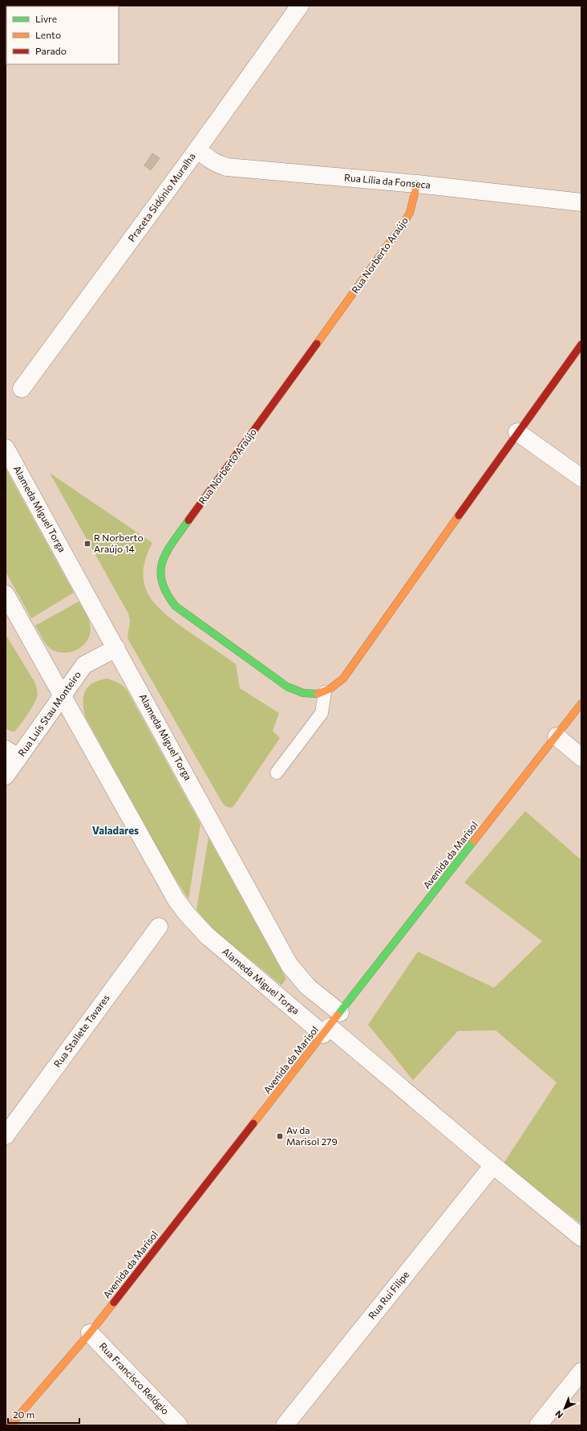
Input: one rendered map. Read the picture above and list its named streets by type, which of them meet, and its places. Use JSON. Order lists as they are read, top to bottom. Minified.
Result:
{"streets":{"street":["Rua Lília da Fonseca","Praceta Sidónio Muralha","Rua Norberto Araújo","Alameda Miguel Torga","Rua Luís Stau Monteiro","Avenida da Marisol","Rua Stallete Tavares","Rua Rui Filipe","Rua Francisco Relógio"]},"crossings":[["Rua Lília da Fonseca","Praceta Sidónio Muralha"],["Rua Lília da Fonseca","Rua Norberto Araújo"],["Alameda Miguel Torga","Rua Luís Stau Monteiro"],["Alameda Miguel Torga","Avenida da Marisol"],["Alameda Miguel Torga","Rua Rui Filipe"],["Avenida da Marisol","Rua Francisco Relógio"]],"districts":["Valadares"],"places":{"transit":["R Norberto Araújo 14","Av da Marisol 279"]},"legend":["Livre","Lento","Parado"],"scale_bar":"20 m","north":"bottom left"}
